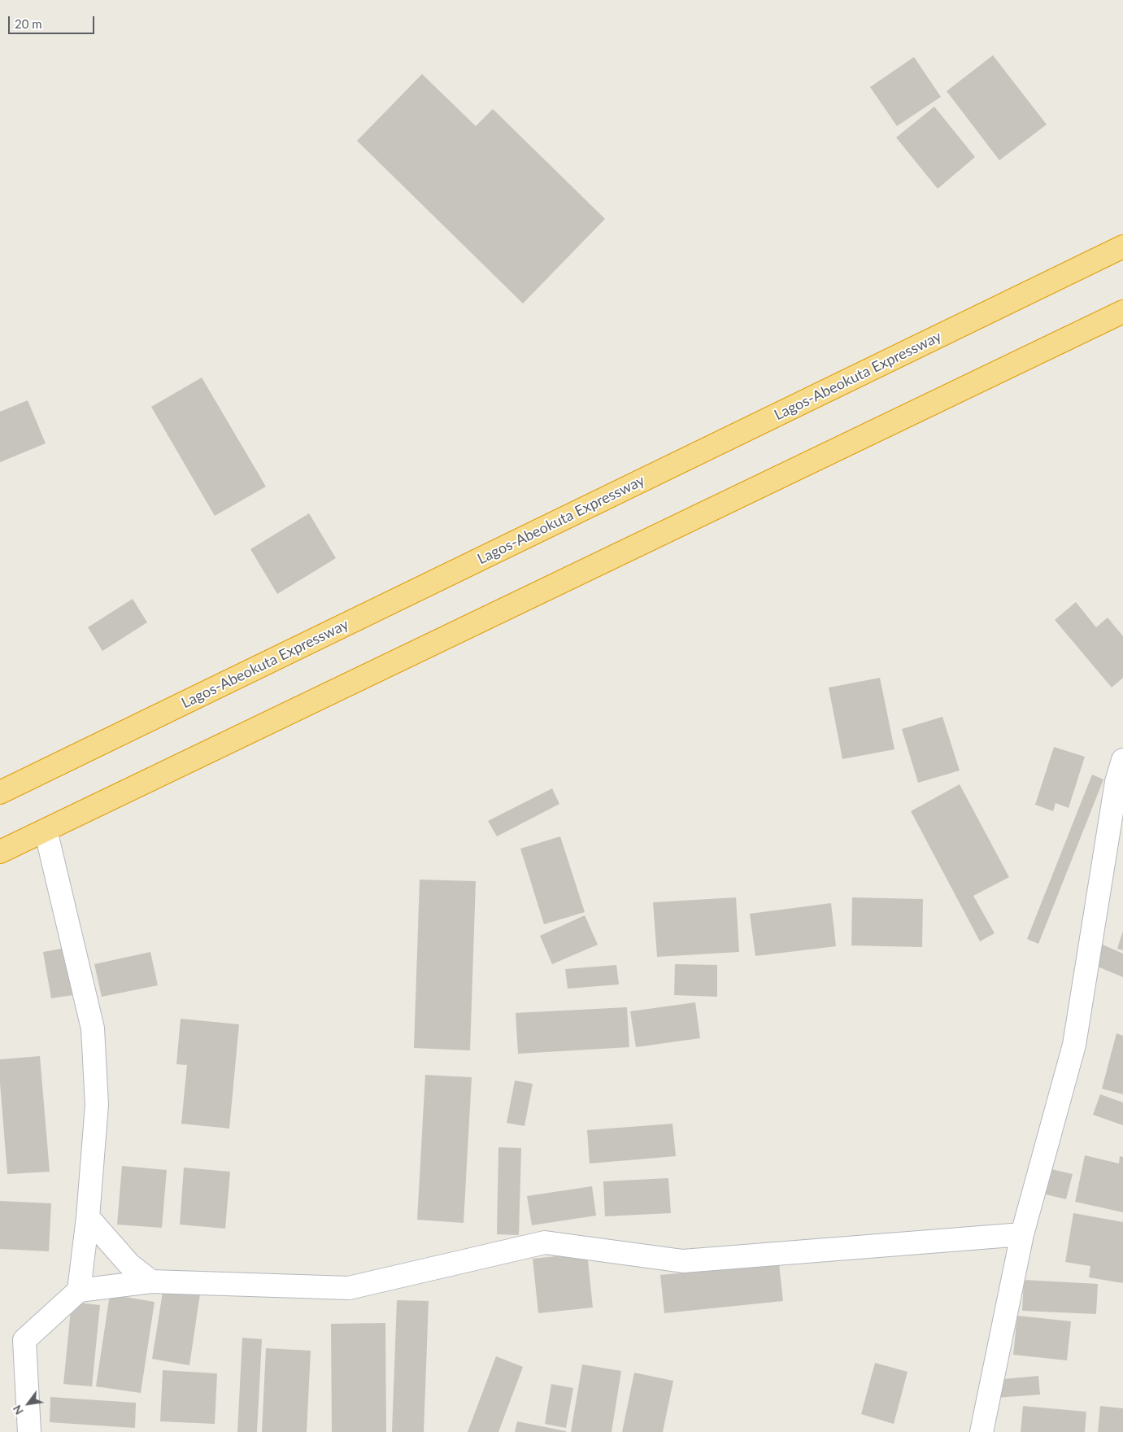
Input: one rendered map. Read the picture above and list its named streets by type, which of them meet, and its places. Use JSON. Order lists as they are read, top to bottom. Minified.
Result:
{"streets":{"highway":["Lagos-Abeokuta Expressway"]},"scale_bar":"20 m","north":"bottom left"}
